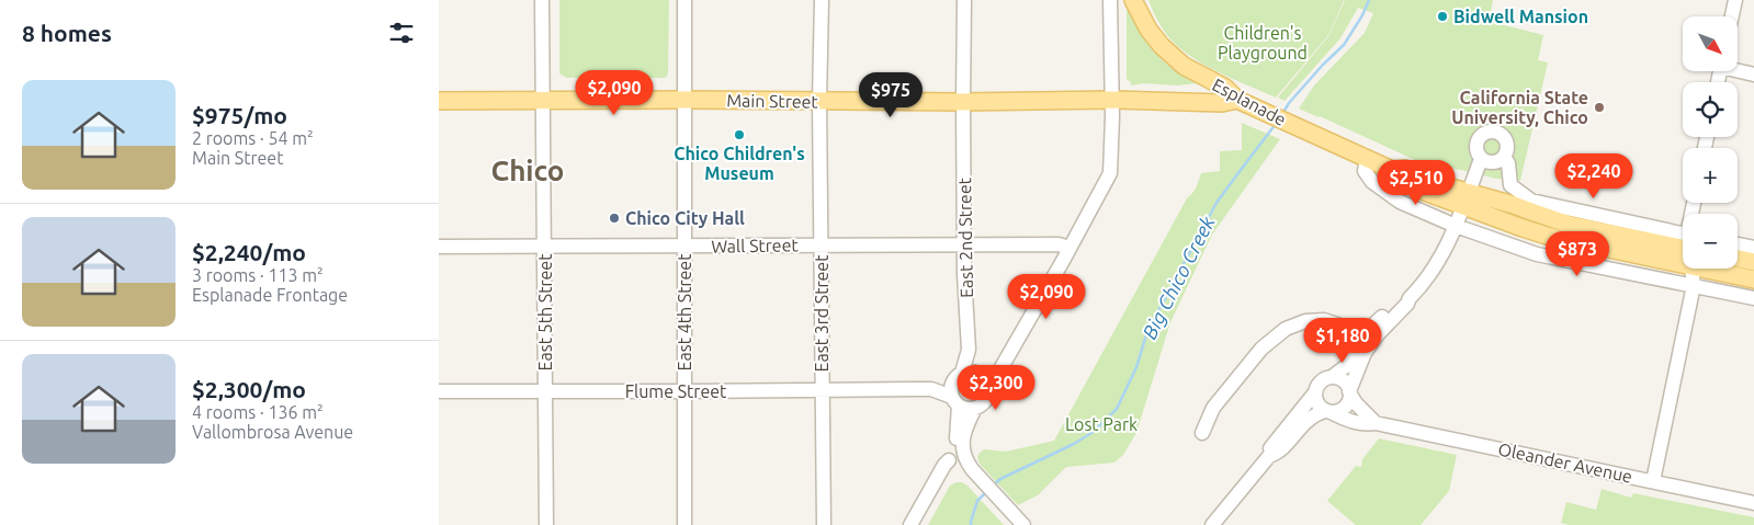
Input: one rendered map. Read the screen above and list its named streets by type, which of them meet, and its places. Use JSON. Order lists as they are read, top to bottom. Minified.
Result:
{"streets":{"main road":["Main Street","Esplanade"],"street":["East 2nd Street","Wall Street","East 5th Street","East 4th Street","East 3rd Street","Flume Street","Oleander Avenue"]},"crossings":[["Main Street","Esplanade"],["Main Street","East 2nd Street"],["Main Street","East 5th Street"],["Main Street","East 4th Street"],["Main Street","East 3rd Street"],["East 2nd Street","Wall Street"],["East 2nd Street","Flume Street"],["Wall Street","East 5th Street"],["Wall Street","East 4th Street"],["Wall Street","East 3rd Street"],["East 5th Street","Flume Street"],["East 4th Street","Flume Street"],["East 3rd Street","Flume Street"]],"districts":["Chico"],"water":["Big Chico Creek"],"parks":["Children's Playground","Lost Park"],"places":["Bidwell Mansion","California State University, Chico","Chico Children's Museum","Chico City Hall"],"north":"bottom right","page":{"heading":"8 homes","map_buttons":["+","−"],"list":[{"name":"$975/mo","note":"2 rooms · 54 m² · Main Street"},{"name":"$2,240/mo","note":"3 rooms · 113 m² · Esplanade Frontage"},{"name":"$2,300/mo","note":"4 rooms · 136 m² · Vallombrosa Avenue"}],"price":["$2,090","$975","$2,240","$2,510","$873","$2,090","$1,180","$2,300"]}}
